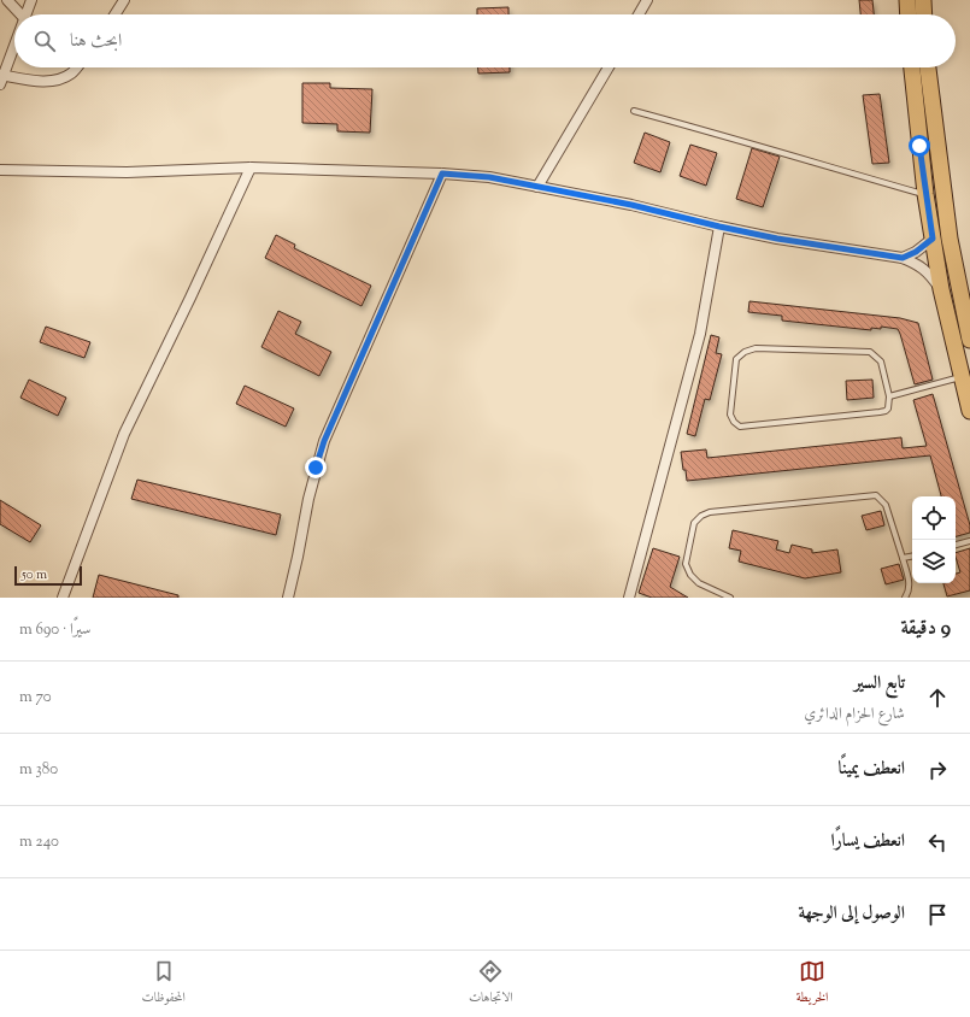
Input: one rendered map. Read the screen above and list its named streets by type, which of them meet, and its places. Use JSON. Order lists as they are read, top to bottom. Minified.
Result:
{"scale_bar":"50 m","page":{"search":"ابحث هنا","scale":"50 m","heading":["9 دقيقة","سيرًا · 690 m"],"list":[["تابع السير","شارع الحزام الدائري","70 m"],["انعطف يمينًا","380 m"],["انعطف يسارًا","240 m"],"الوصول إلى الوجهة"],"nav":["الخريطة","الاتجاهات","المحفوظات"]}}
